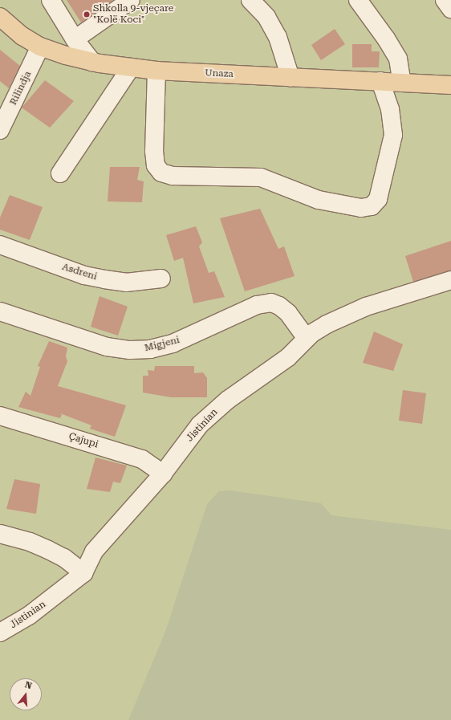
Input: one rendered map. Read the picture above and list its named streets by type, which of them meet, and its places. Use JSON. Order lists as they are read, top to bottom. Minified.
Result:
{"streets":{"main road":["Unaza"],"street":["Rilindja","Asdreni","Migjeni","Jistinian","Çajupi"]},"crossings":[["Unaza","Rilindja"],["Migjeni","Jistinian"],["Jistinian","Çajupi"]],"places":["Shkolla 9-vjeçare \"Kolë Koci\""],"north":"top"}
